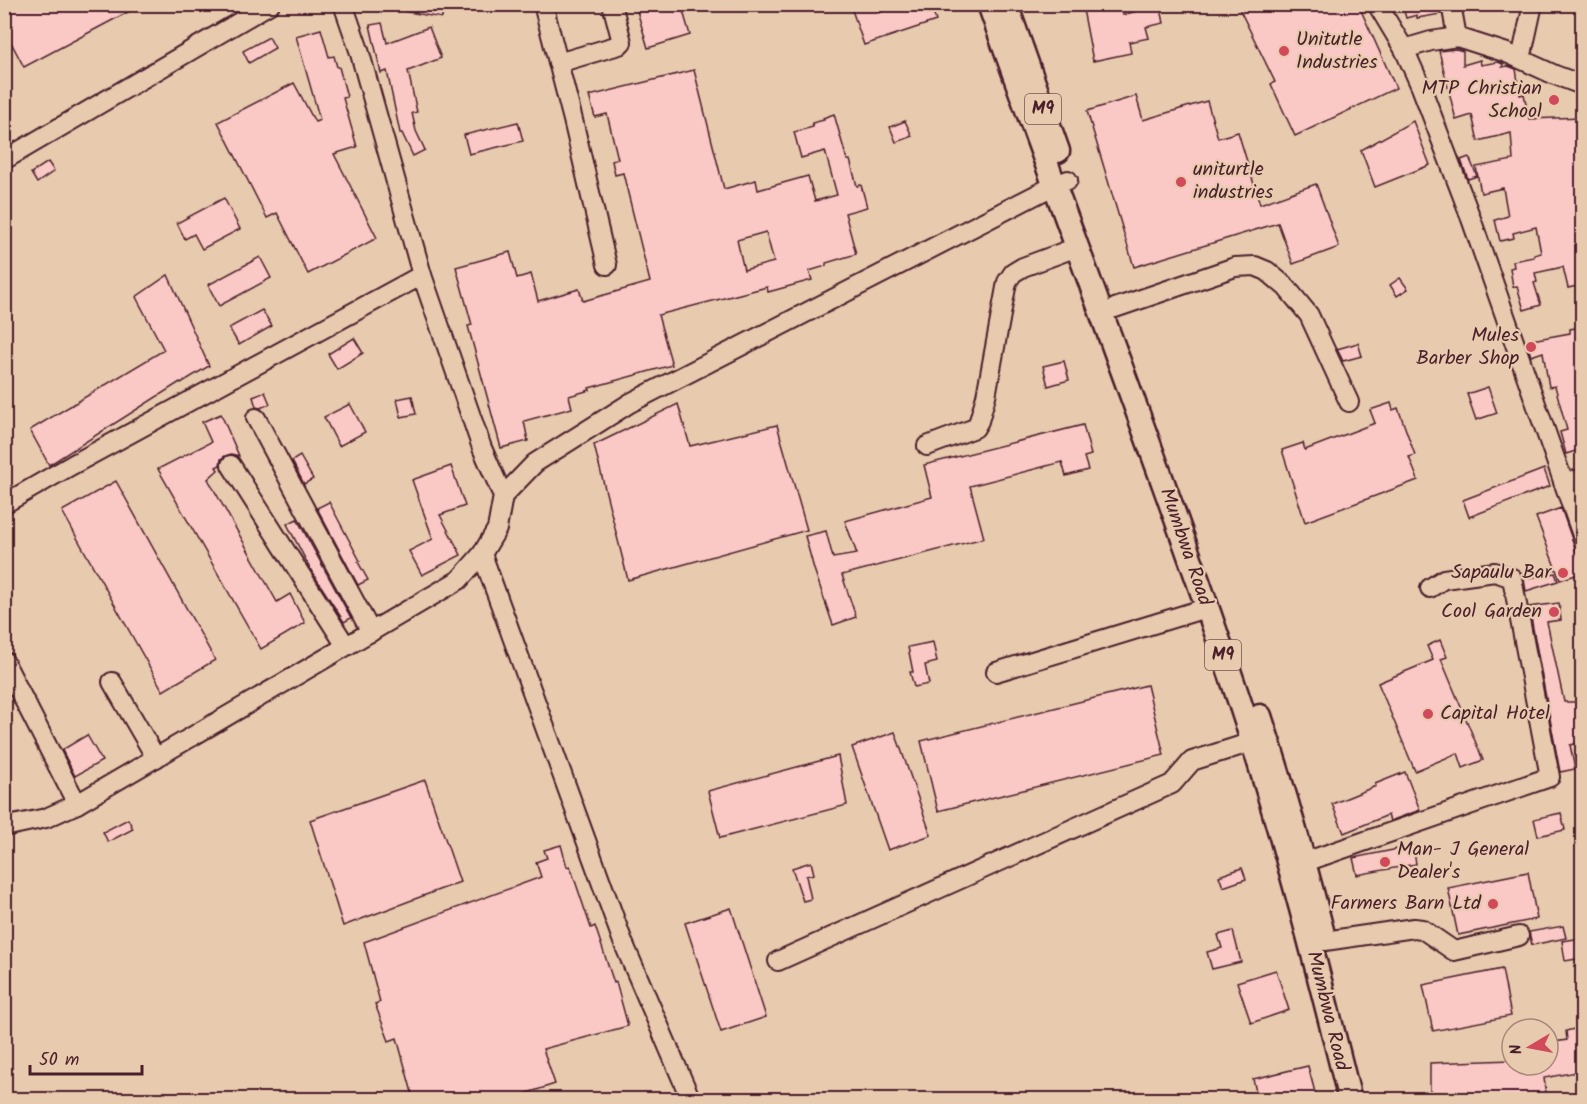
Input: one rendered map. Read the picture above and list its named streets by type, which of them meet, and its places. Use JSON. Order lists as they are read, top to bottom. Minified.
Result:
{"streets":{"main road":["M9","Mumbwa Road"]},"places":["Unitutle Industries","MTP Christian School","uniturtle industries","Mules Barber Shop","Sapaulu Bar","Cool Garden","Capital Hotel","Man- J General Dealer's","Farmers Barn Ltd"],"scale_bar":"50 m","north":"left"}
